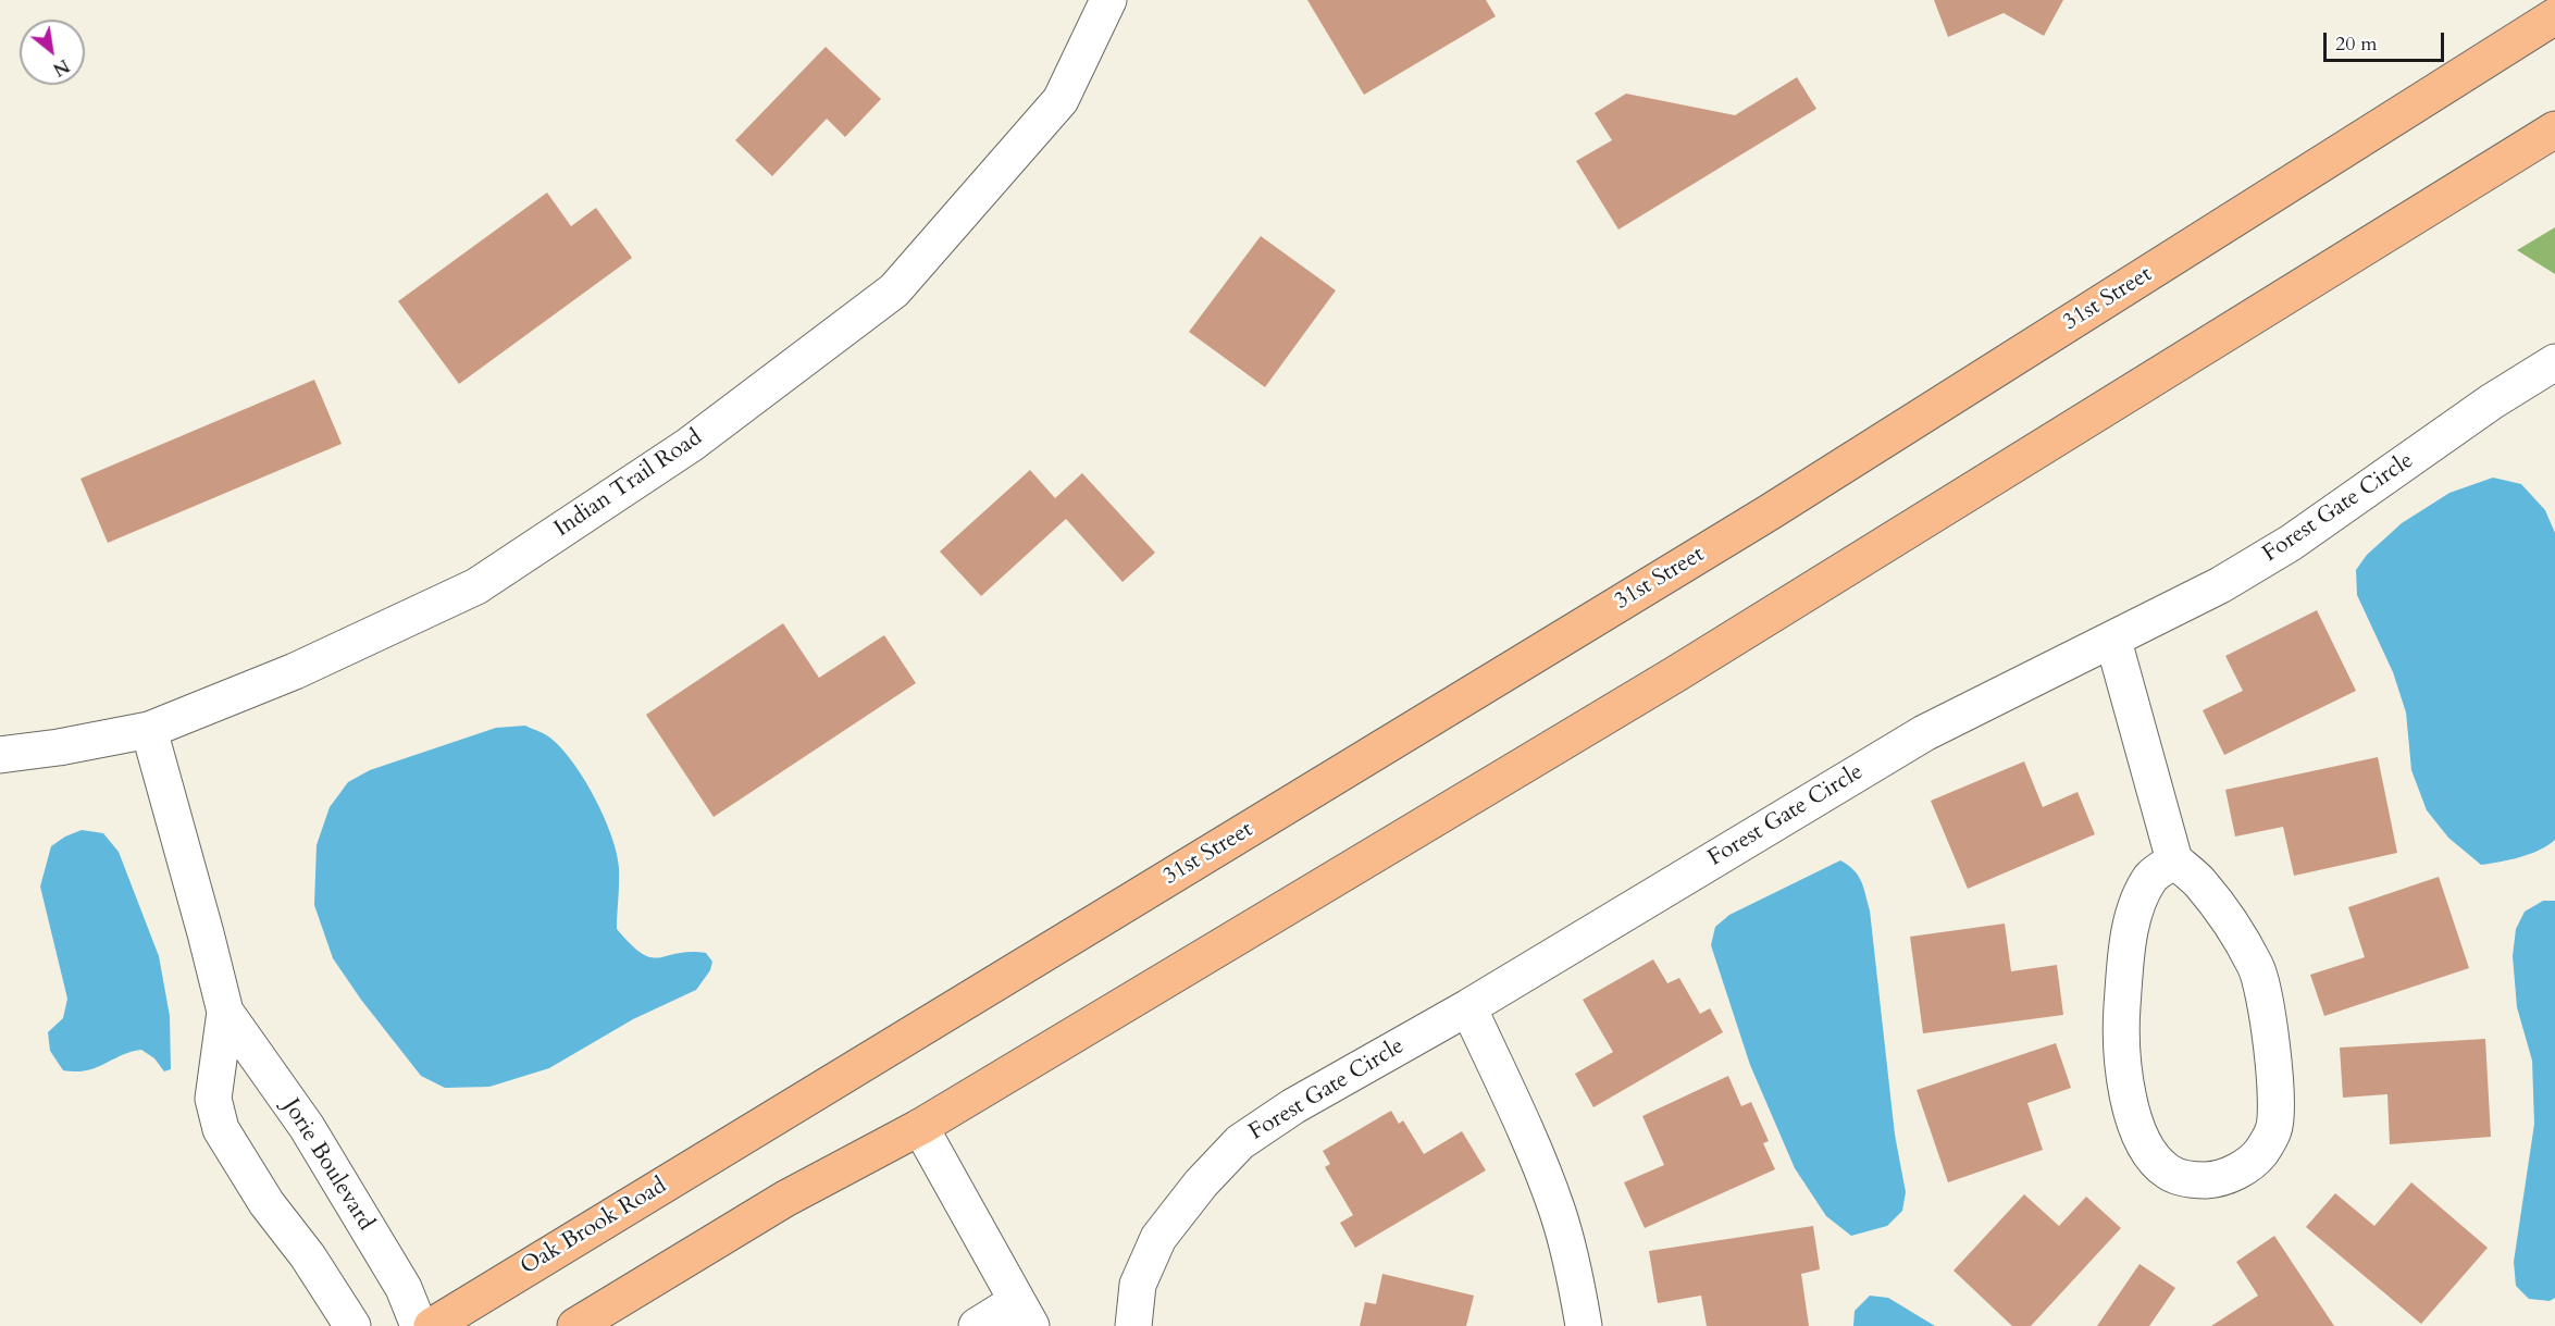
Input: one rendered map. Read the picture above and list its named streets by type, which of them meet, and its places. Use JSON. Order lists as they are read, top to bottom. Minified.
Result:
{"streets":{"main road":["31st Street","Oak Brook Road"],"street":["Indian Trail Road","Forest Gate Circle","Jorie Boulevard"]},"crossings":[["31st Street","Oak Brook Road"],["Indian Trail Road","Jorie Boulevard"]],"scale_bar":"20 m","north":"bottom right"}
